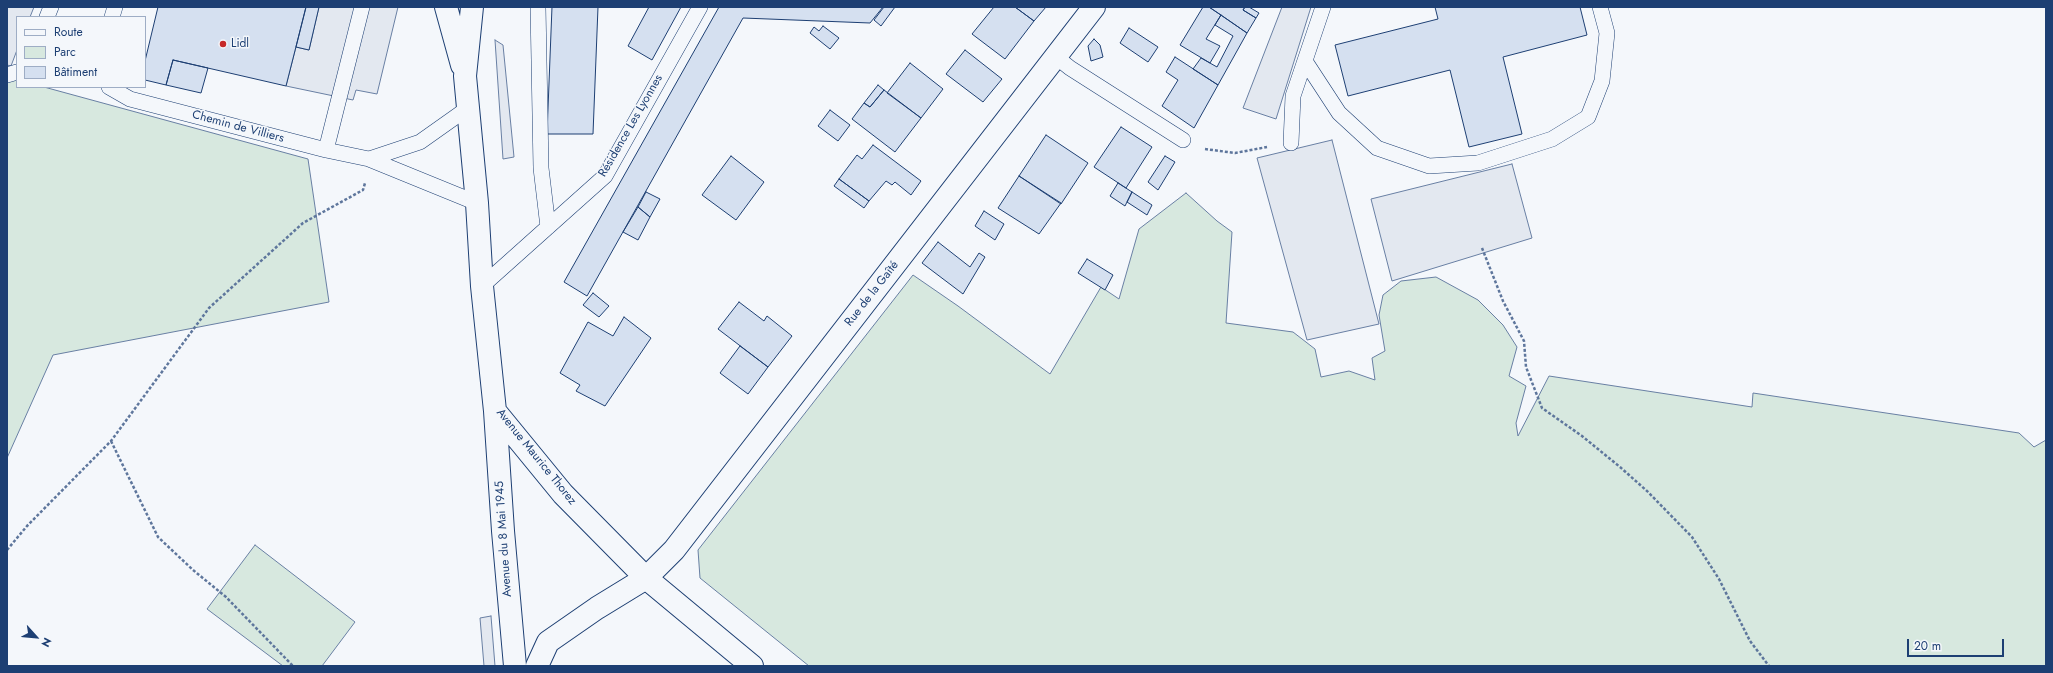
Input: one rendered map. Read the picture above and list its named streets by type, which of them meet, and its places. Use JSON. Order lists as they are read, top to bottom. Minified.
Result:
{"streets":{"street":["Rue de la Gaîté","Avenue Maurice Thorez","Avenue du 8 Mai 1945"],"lane":["Résidence Les Lyonnes","Chemin de Villiers"]},"crossings":[["Résidence Les Lyonnes","Avenue Maurice Thorez"],["Chemin de Villiers","Avenue Maurice Thorez"],["Rue de la Gaîté","Avenue Maurice Thorez"],["Avenue Maurice Thorez","Avenue du 8 Mai 1945"]],"places":["Lidl"],"legend":["Route","Parc","Bâtiment"],"scale_bar":"20 m","north":"bottom right"}
